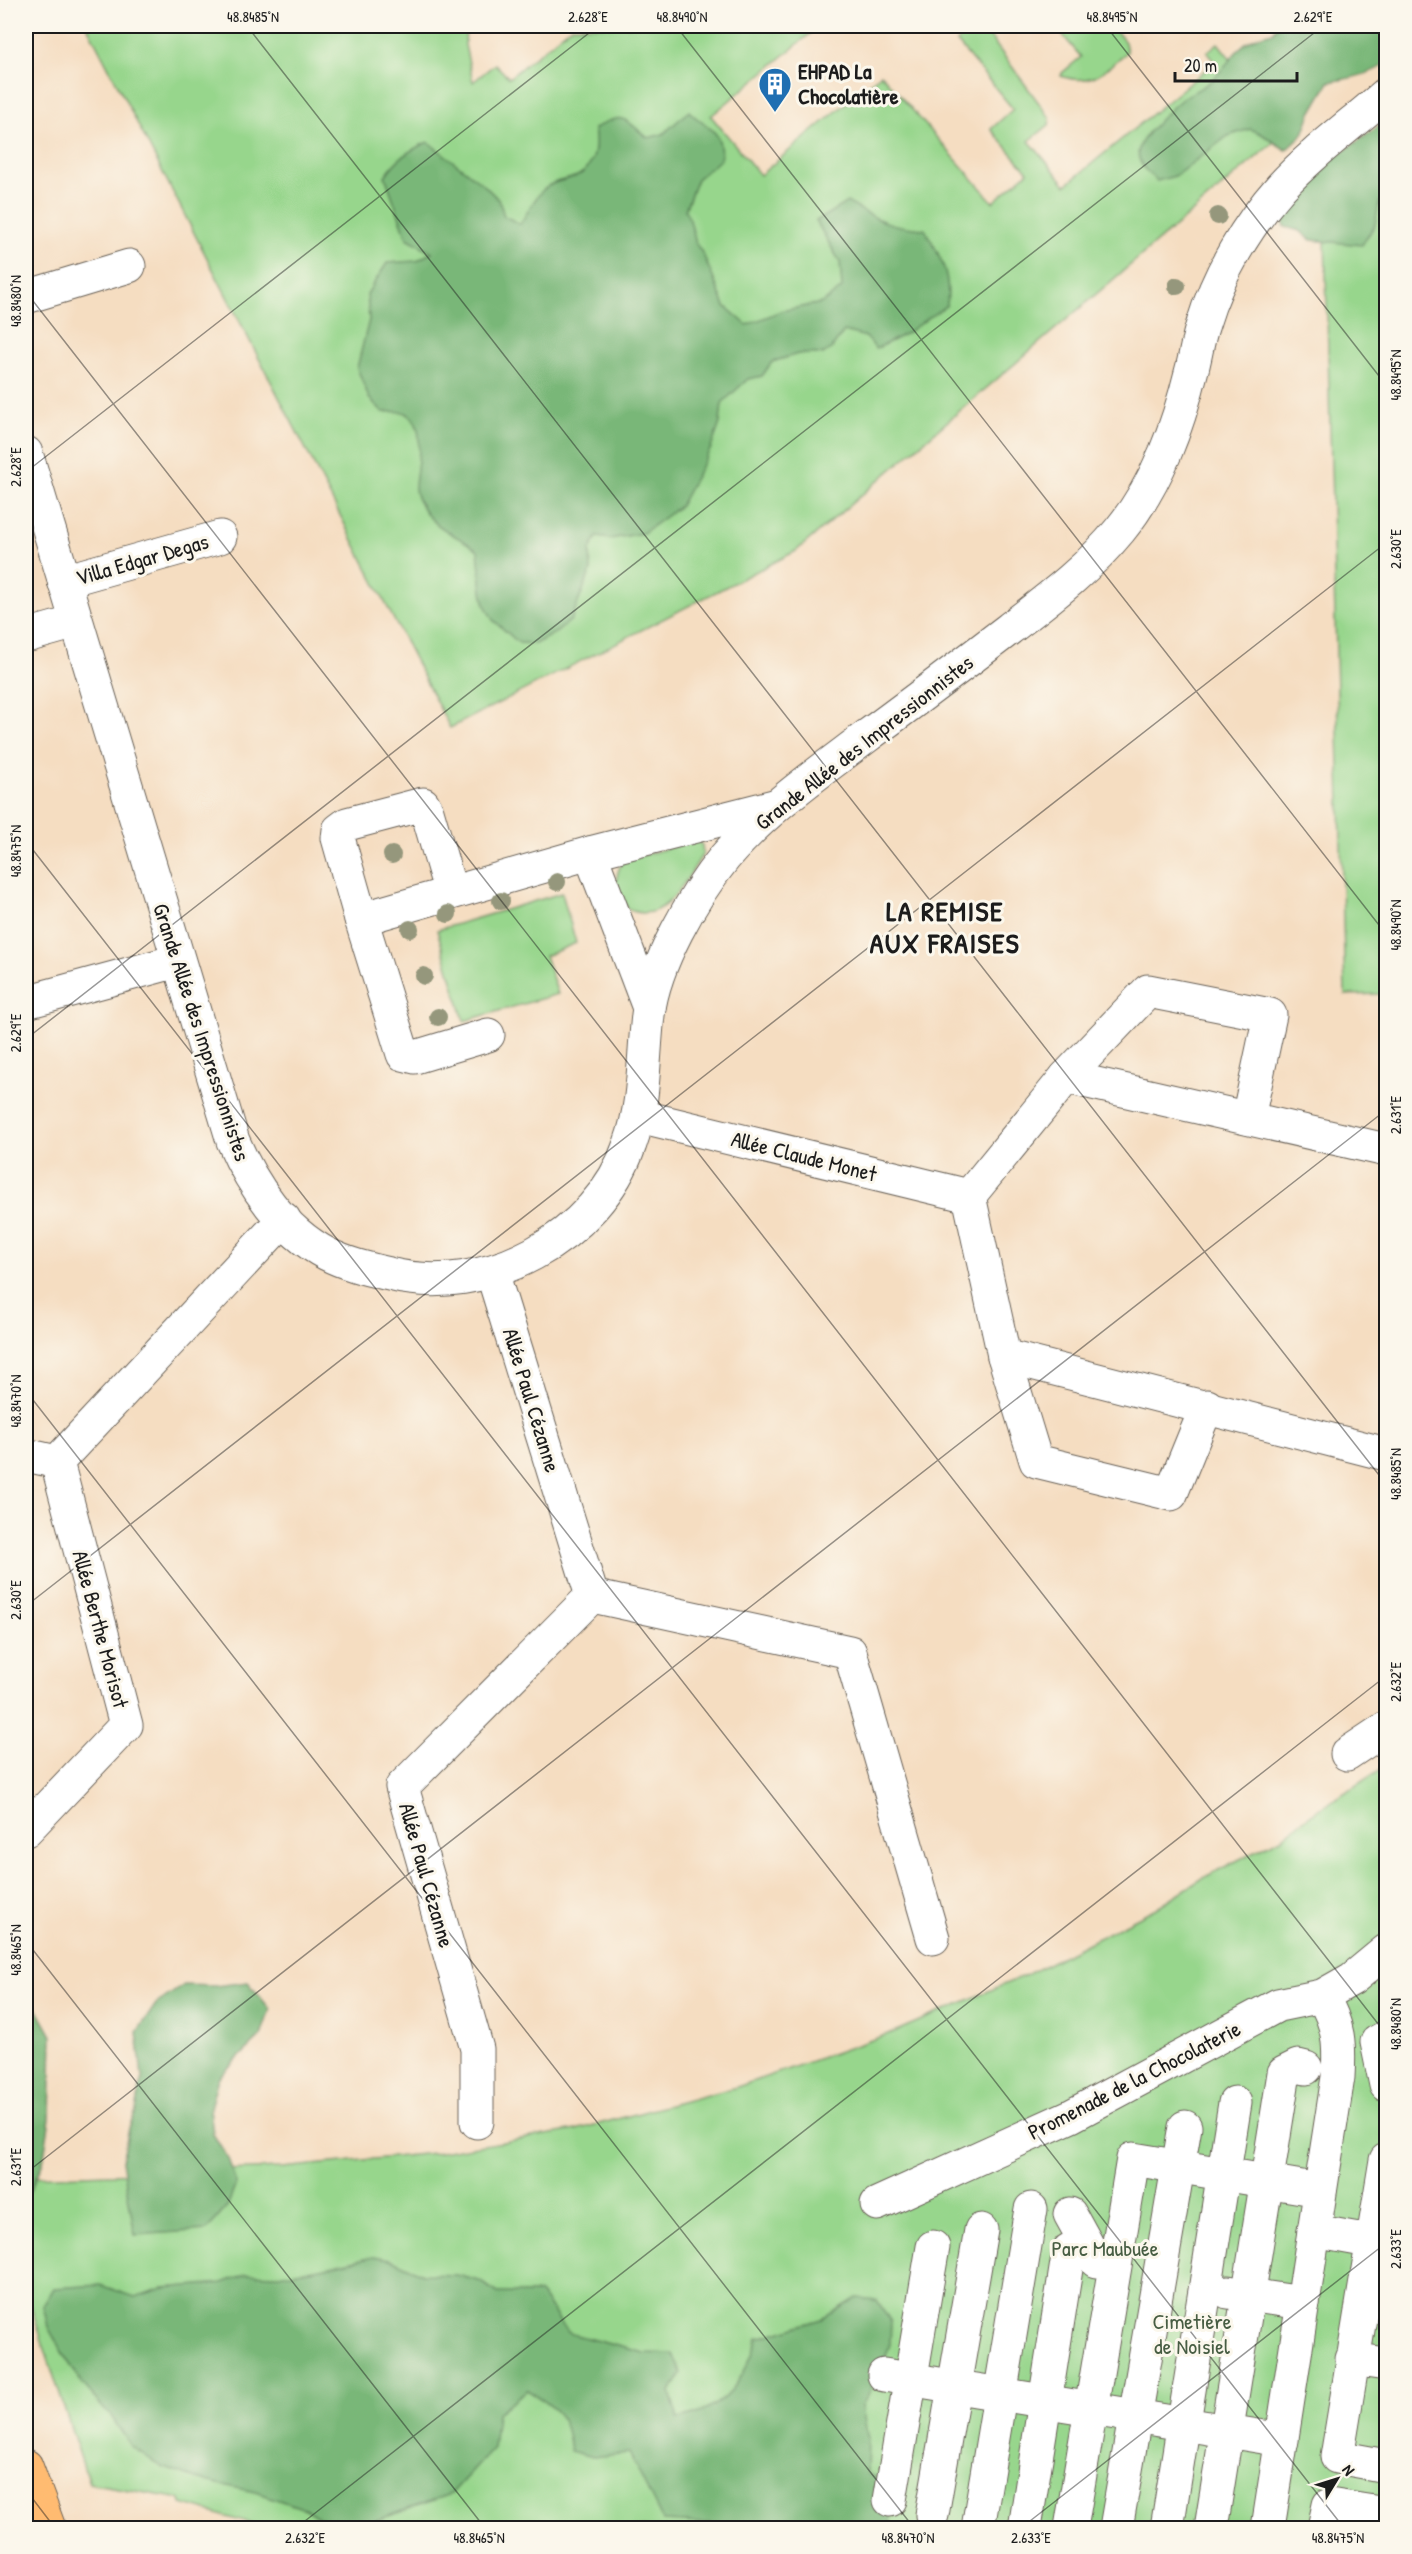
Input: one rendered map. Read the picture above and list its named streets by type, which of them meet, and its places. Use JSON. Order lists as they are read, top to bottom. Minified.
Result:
{"streets":{"street":["Villa Edgar Degas","Grande Allée des Impressionnistes","Allée Claude Monet","Allée Paul Cézanne","Allée Berthe Morisot","Promenade de la Chocolaterie"]},"crossings":[["Villa Edgar Degas","Grande Allée des Impressionnistes"],["Grande Allée des Impressionnistes","Allée Claude Monet"],["Grande Allée des Impressionnistes","Allée Paul Cézanne"]],"districts":["LA REMISE AUX FRAISES"],"parks":["Parc Maubuée","Cimetière de Noisiel"],"places":{"building":["EHPAD La Chocolatière"]},"scale_bar":"20 m","north":"top right","coordinates":["48.8485°N","2.628°E","48.8490°N","48.8495°N","2.629°E","48.8480°N","2.630°E","48.8475°N","2.631°E","48.8470°N","2.632°E","48.8465°N","2.633°E"]}
